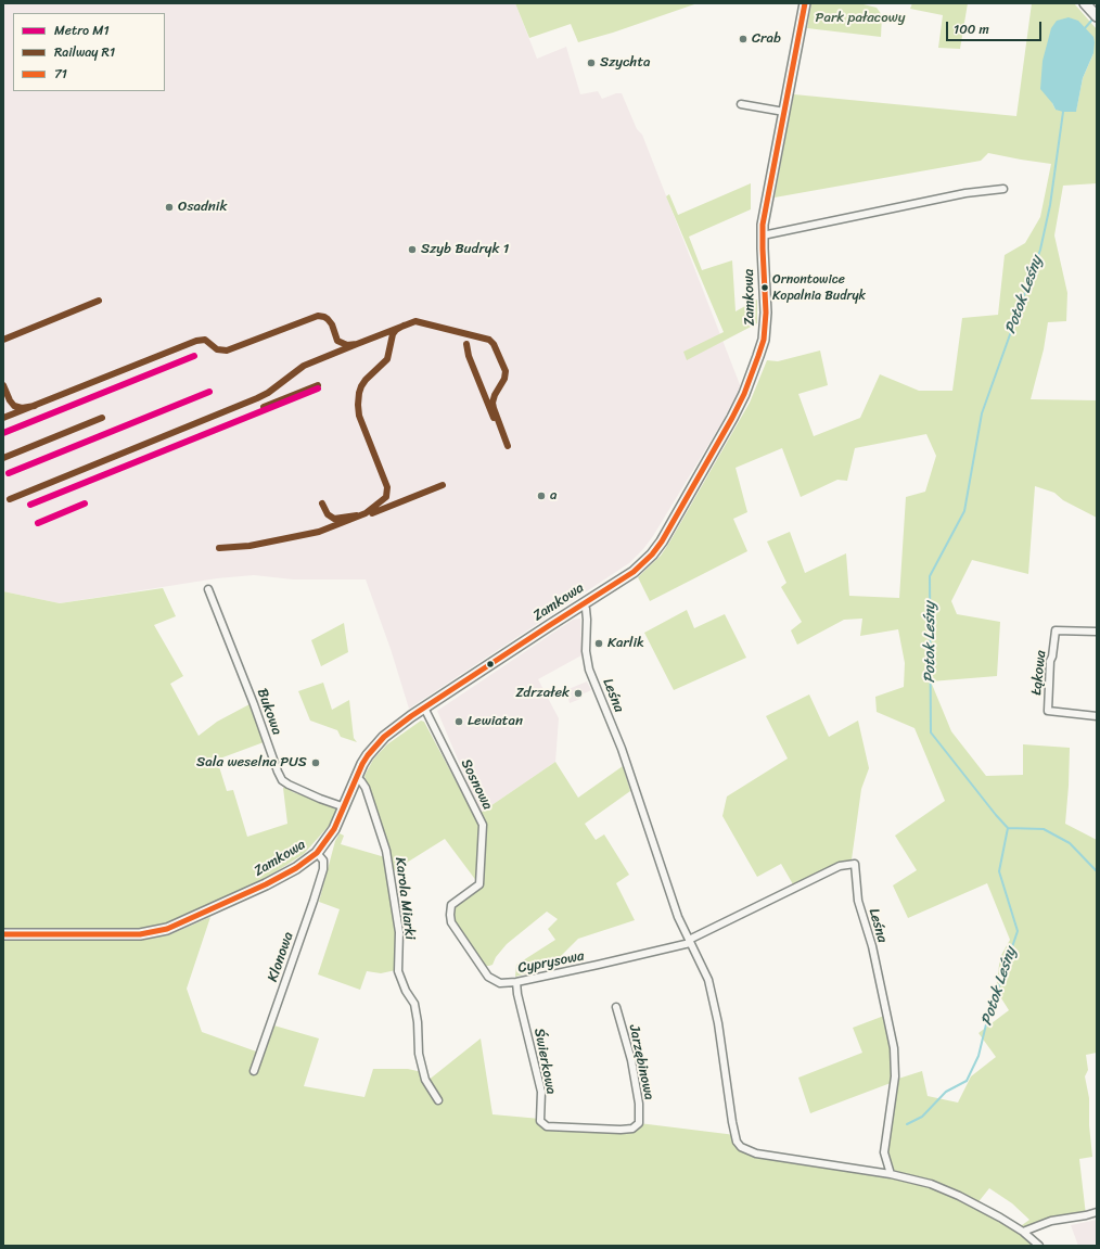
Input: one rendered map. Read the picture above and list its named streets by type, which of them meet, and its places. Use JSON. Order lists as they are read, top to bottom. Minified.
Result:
{"streets":{"street":["Zamkowa","Łąkowa","Leśna","Bukowa","Sosnowa","Karola Miarki","Klonowa","Cyprysowa","Świerkowa","Jarzębinowa"]},"crossings":[["Zamkowa","Leśna"],["Zamkowa","Bukowa"],["Zamkowa","Sosnowa"],["Zamkowa","Karola Miarki"],["Zamkowa","Klonowa"],["Leśna","Cyprysowa"],["Sosnowa","Cyprysowa"],["Cyprysowa","Świerkowa"],["Świerkowa","Jarzębinowa"]],"water":["Potok Leśny"],"parks":["Park pałacowy"],"places":["Crab","Szychta","Osadnik","Szyb Budryk 1","Ornontowice Kopalnia Budryk","a","Karlik","Zdrzałek","Lewiatan","Sala weselna PUS"],"lines":["transit line 71","rail line R1","metro line M1"],"legend":["Metro M1","Railway R1","71"],"scale_bar":"100 m"}
